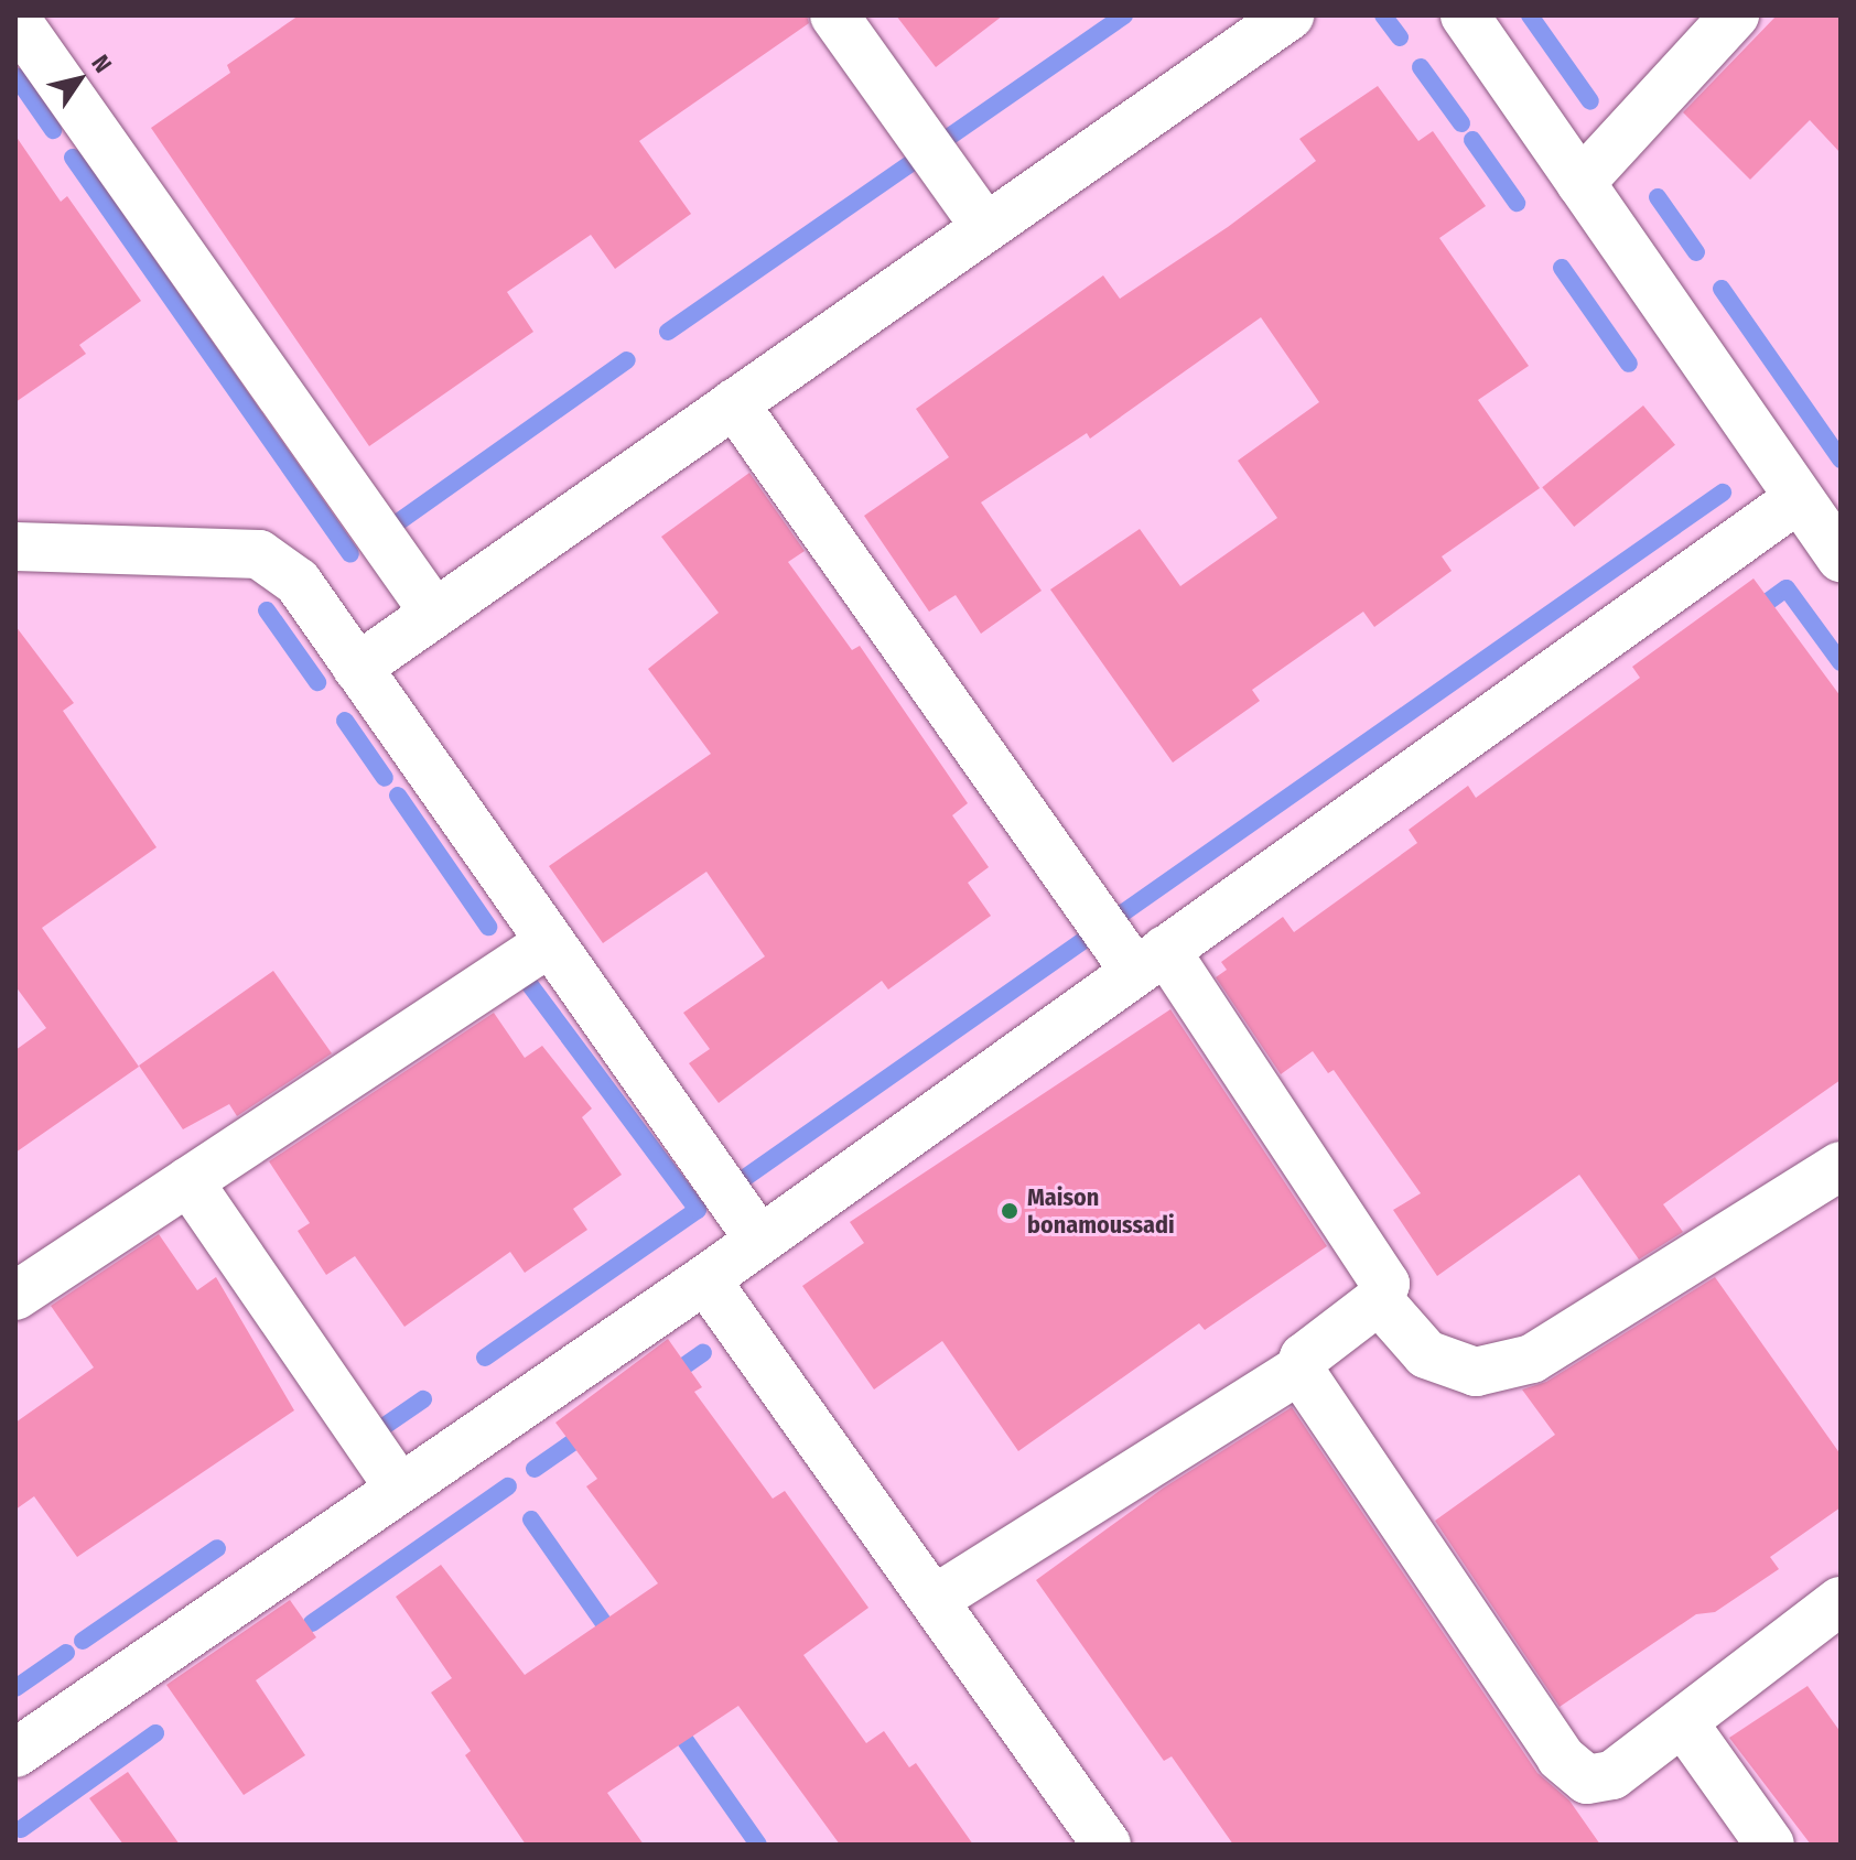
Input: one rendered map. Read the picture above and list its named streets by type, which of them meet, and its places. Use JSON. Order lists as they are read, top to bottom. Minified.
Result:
{"places":["Maison bonamoussadi"],"north":"top right"}
